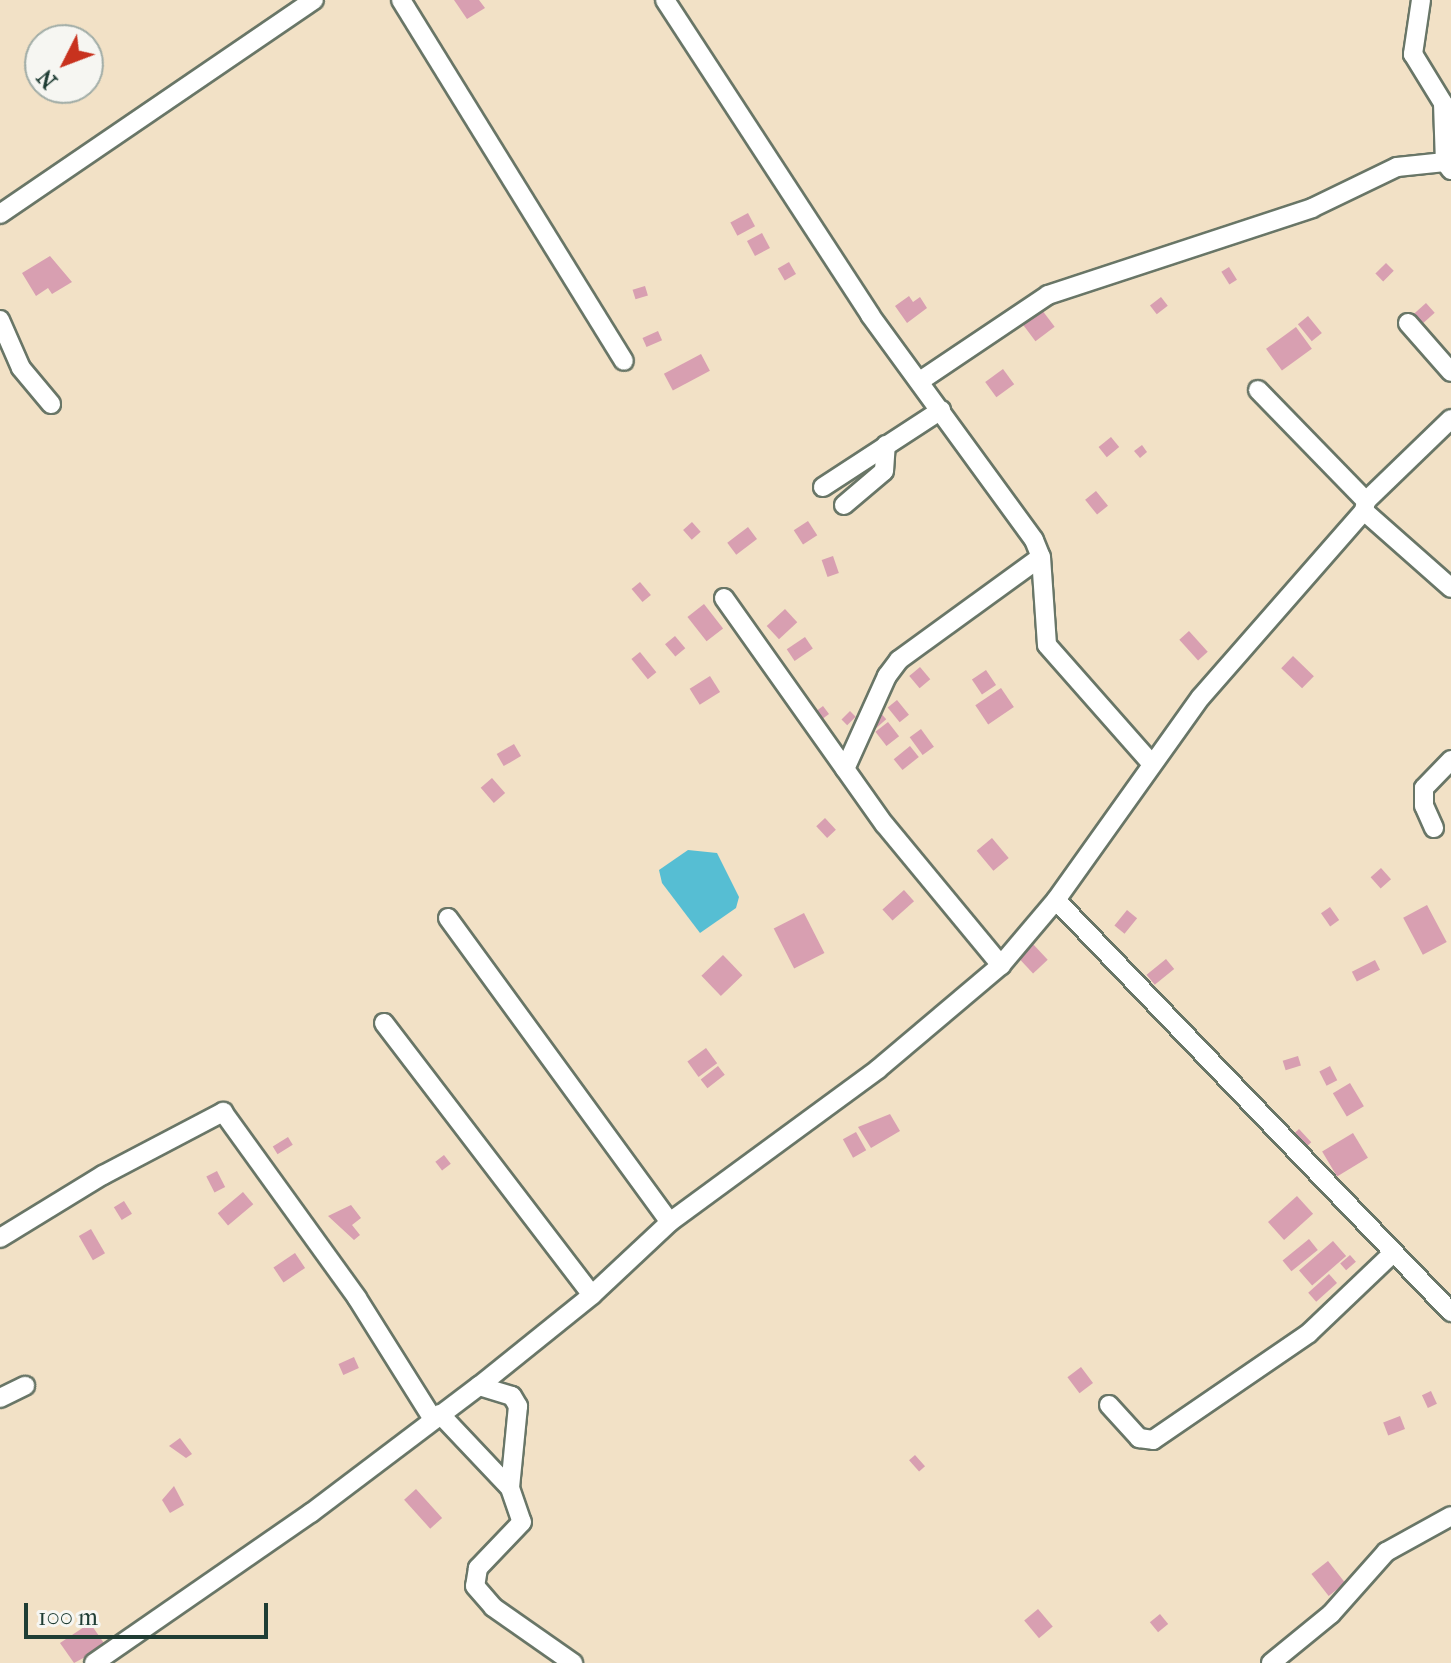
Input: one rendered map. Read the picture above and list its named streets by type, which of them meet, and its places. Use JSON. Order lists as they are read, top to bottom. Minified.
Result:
{"scale_bar":"100 m","north":"bottom left"}
